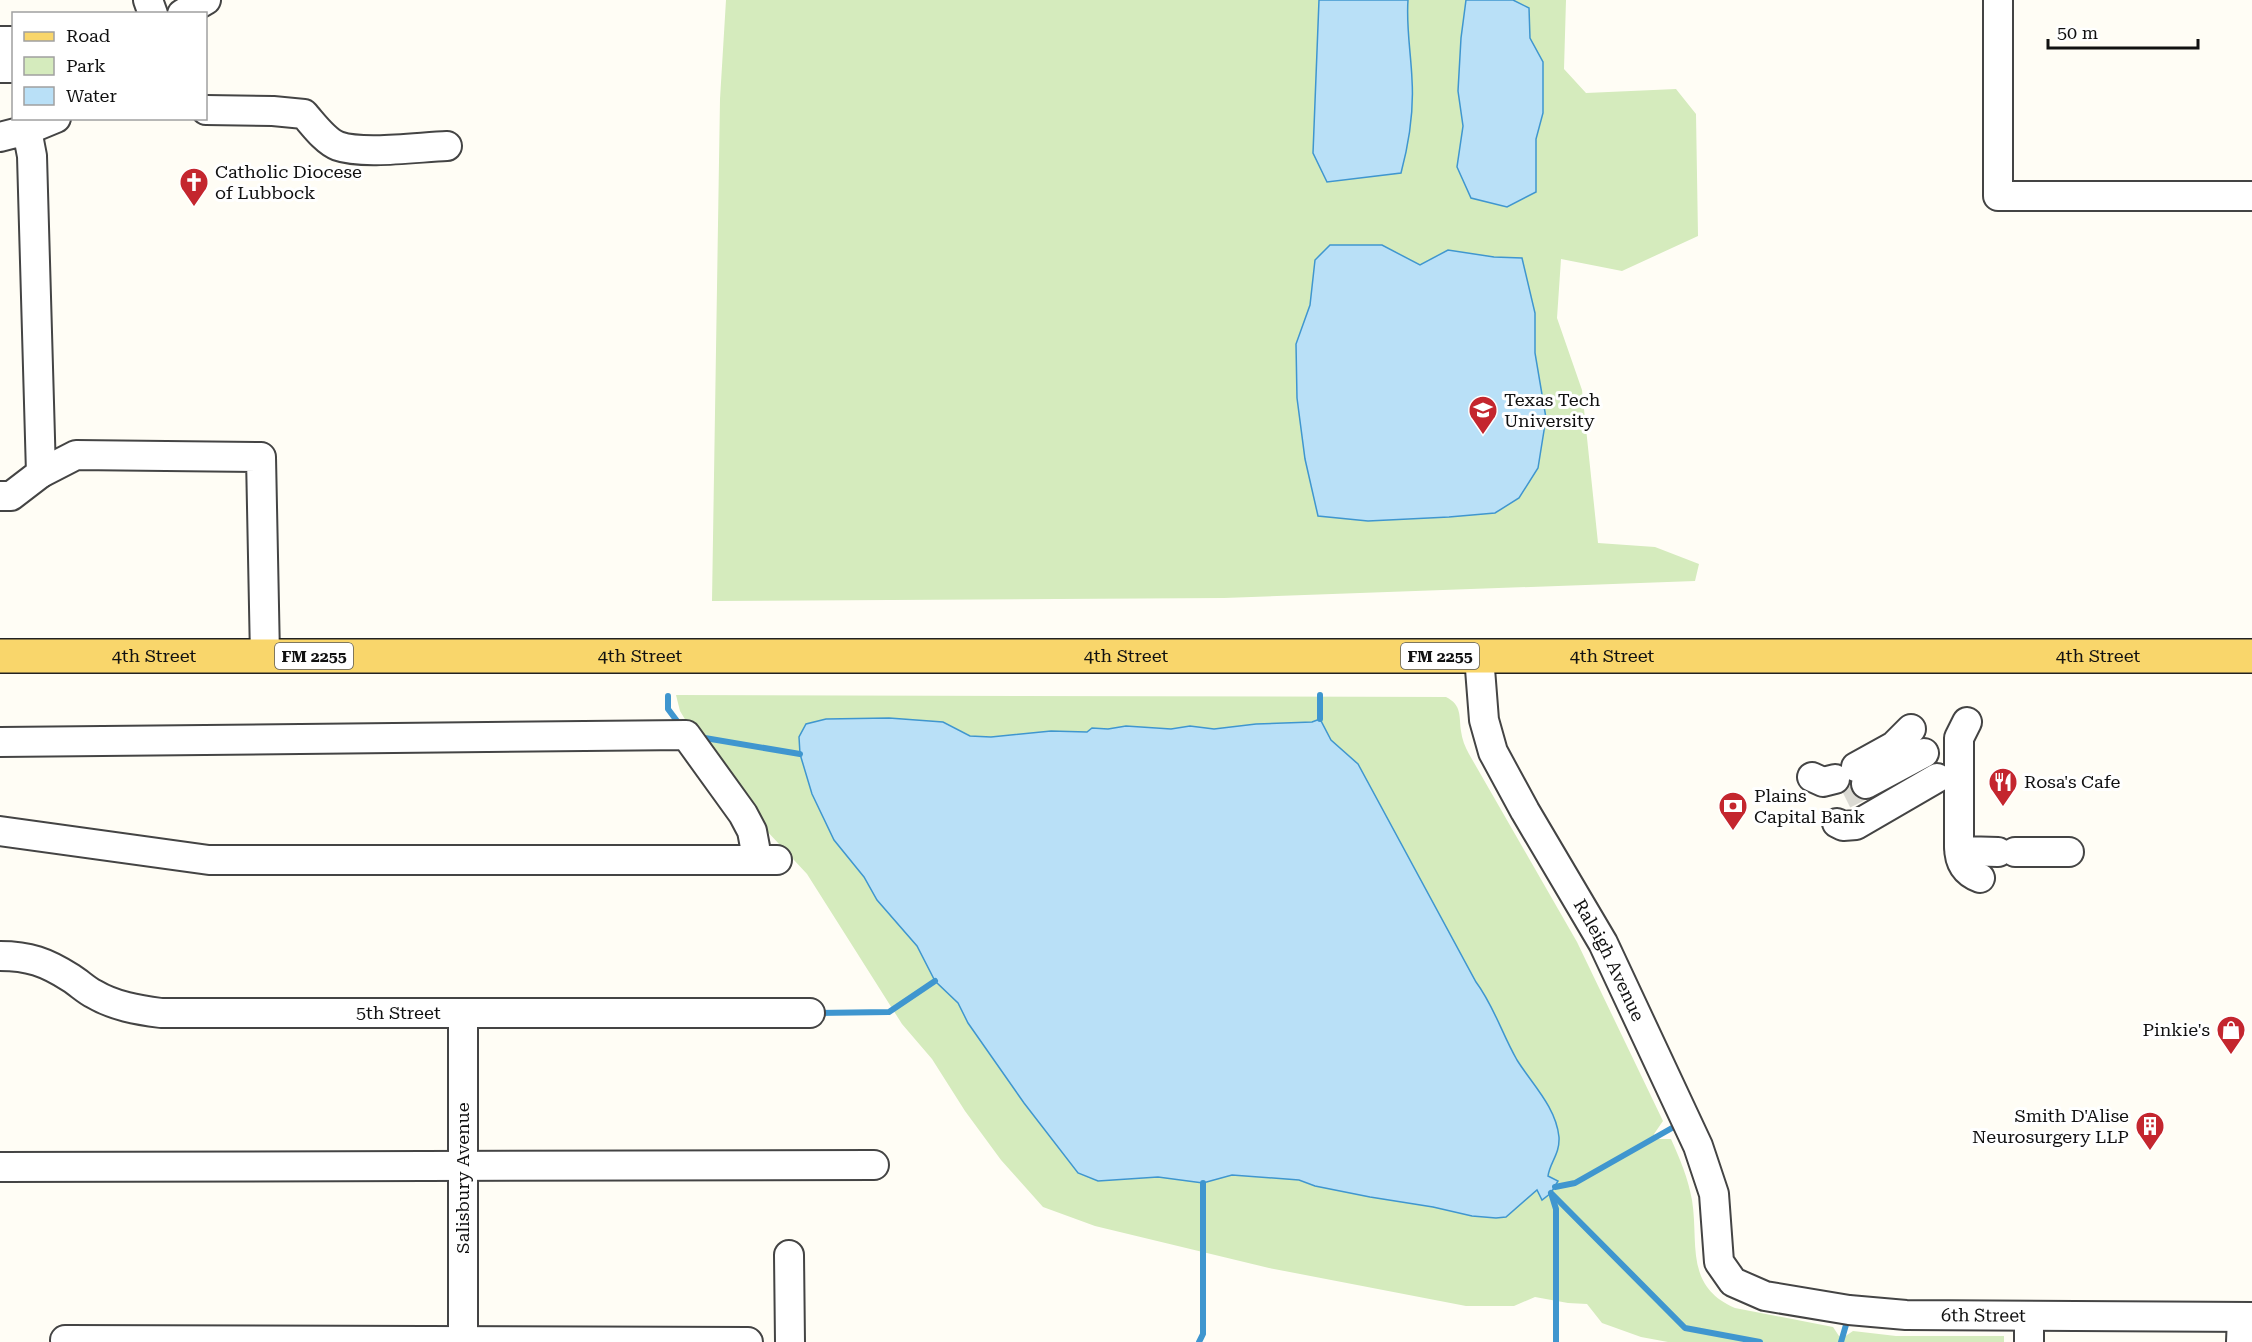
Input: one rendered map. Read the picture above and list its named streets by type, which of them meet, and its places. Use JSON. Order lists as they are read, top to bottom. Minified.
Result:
{"streets":{"main road":["4th Street","FM 2255"],"street":["Raleigh Avenue","5th Street","Salisbury Avenue","6th Street"]},"crossings":[["4th Street","Raleigh Avenue"],["Raleigh Avenue","6th Street"],["5th Street","Salisbury Avenue"]],"places":{"church":["Catholic Diocese of Lubbock"],"school or university":["Texas Tech University"],"restaurant":["Rosa's Cafe"],"bank":["Plains Capital Bank"],"shop":["Pinkie's"],"building":["Smith D'Alise Neurosurgery LLP"]},"legend":["Road","Park","Water"],"scale_bar":"50 m"}
